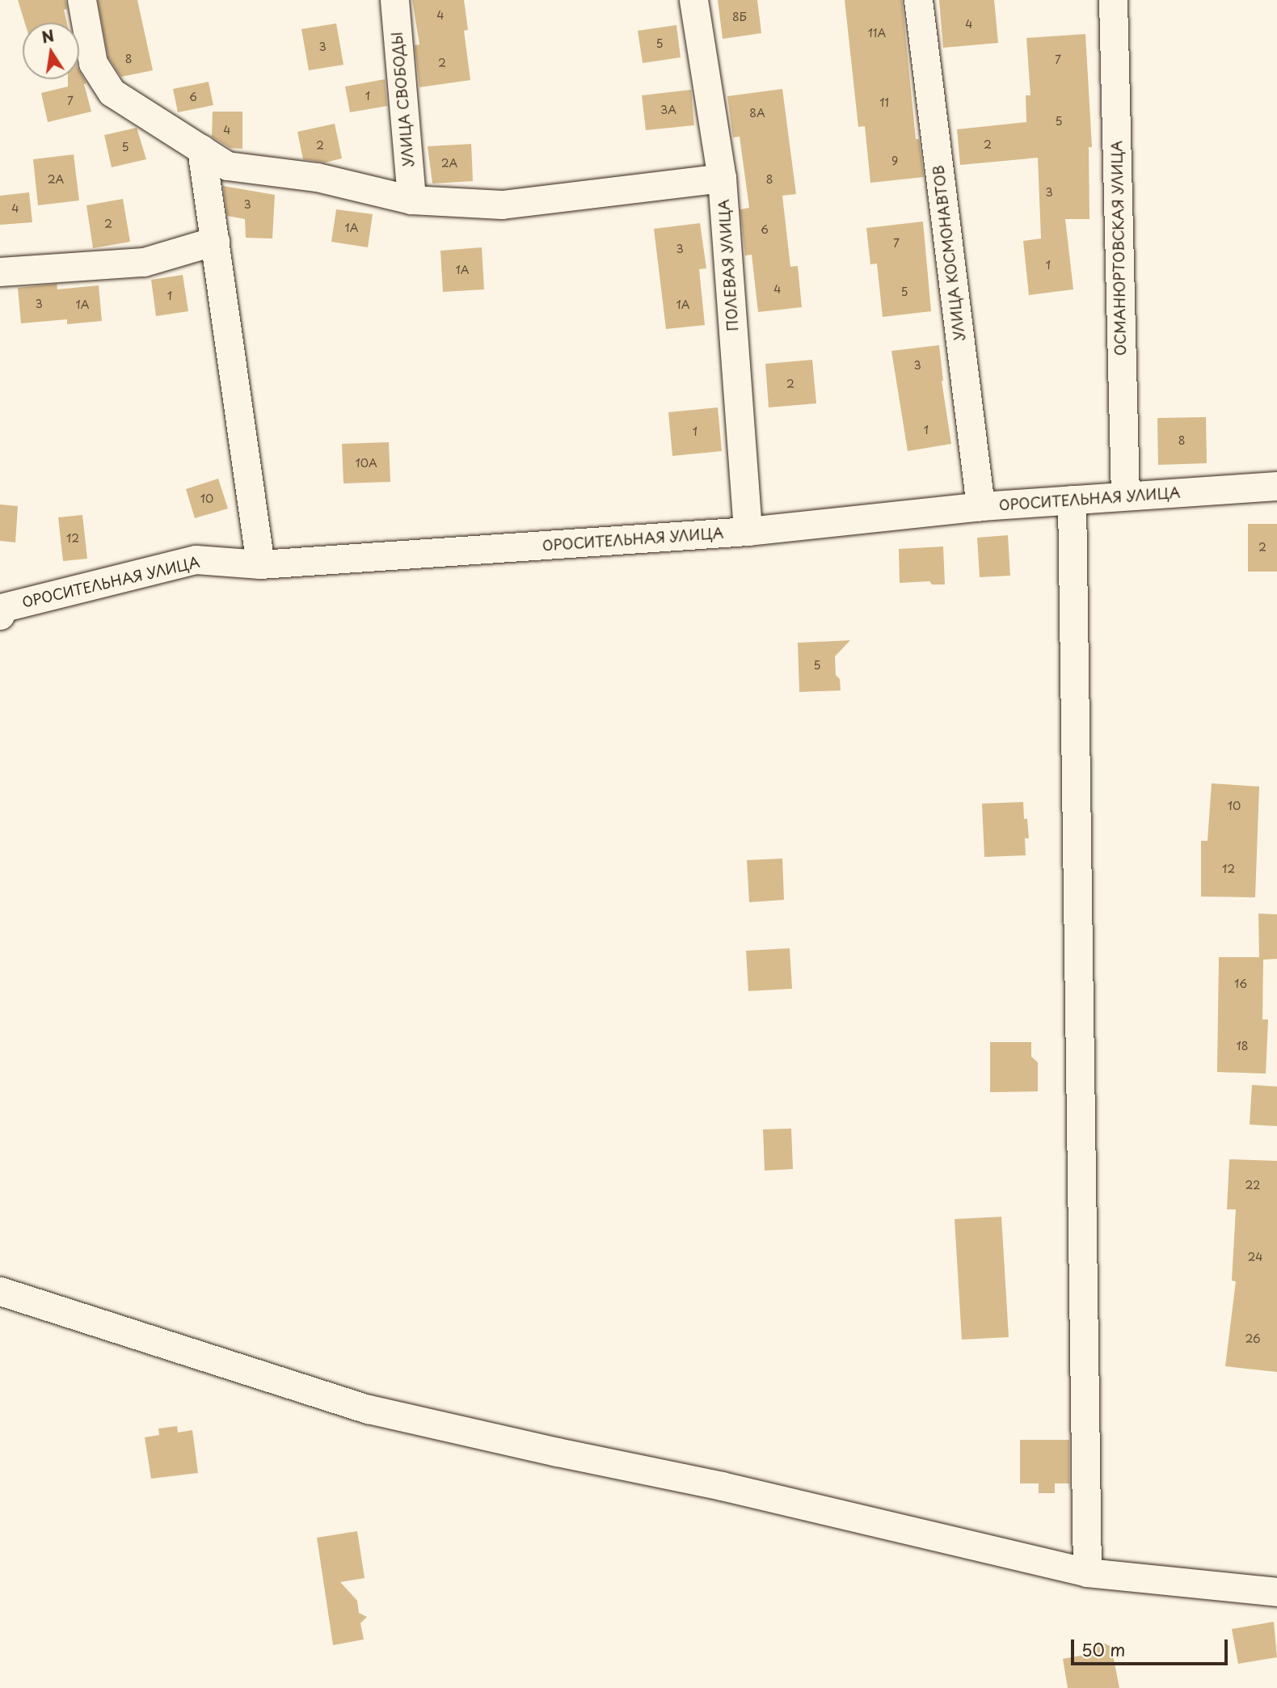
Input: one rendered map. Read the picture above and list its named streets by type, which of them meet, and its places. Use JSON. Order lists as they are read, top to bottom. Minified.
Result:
{"streets":{"street":["УЛИЦА СВОБОДЫ","ОСМАНЮРТОВСКАЯ УЛИЦА","УЛИЦА КОСМОНАВТОВ","ПОЛЕВАЯ УЛИЦА","ОРОСИТЕЛЬНАЯ УЛИЦА"]},"crossings":[["ОСМАНЮРТОВСКАЯ УЛИЦА","ОРОСИТЕЛЬНАЯ УЛИЦА"],["УЛИЦА КОСМОНАВТОВ","ОРОСИТЕЛЬНАЯ УЛИЦА"],["ПОЛЕВАЯ УЛИЦА","ОРОСИТЕЛЬНАЯ УЛИЦА"]],"house_numbers":["4","8Б","4","11А","5","3","8","7","2","1","6","7","11","3А","8А","5","4","2","2","5","9","2А","2А","8","3","3","4","2","1А","6","7","3","1","1А","4","5","1","3","1А","1А","3","2","1","1","8","10А","10","12","2","5","10","12","16","18","22","24","26"],"scale_bar":"50 m","north":"top"}
